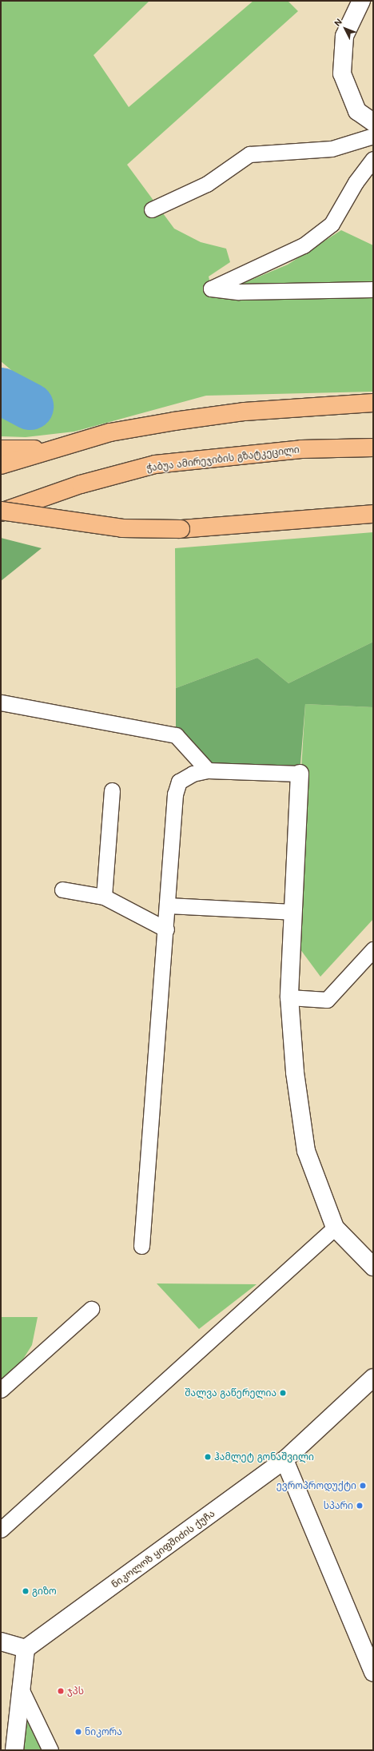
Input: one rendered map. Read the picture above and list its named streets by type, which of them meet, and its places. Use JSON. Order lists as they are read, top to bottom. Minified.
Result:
{"streets":{"main road":["ჭაბუა ამირეჯიბის გზატკეცილი"],"street":["ნიკოლოზ ყიფშიძის ქუჩა"]},"places":["შალვა გაწერელია","ჰამლეტ გონაშვილი","ევროპროდუქტი","სპარი","გიზო","ჯპს","ნიკორა"],"north":"top left"}
